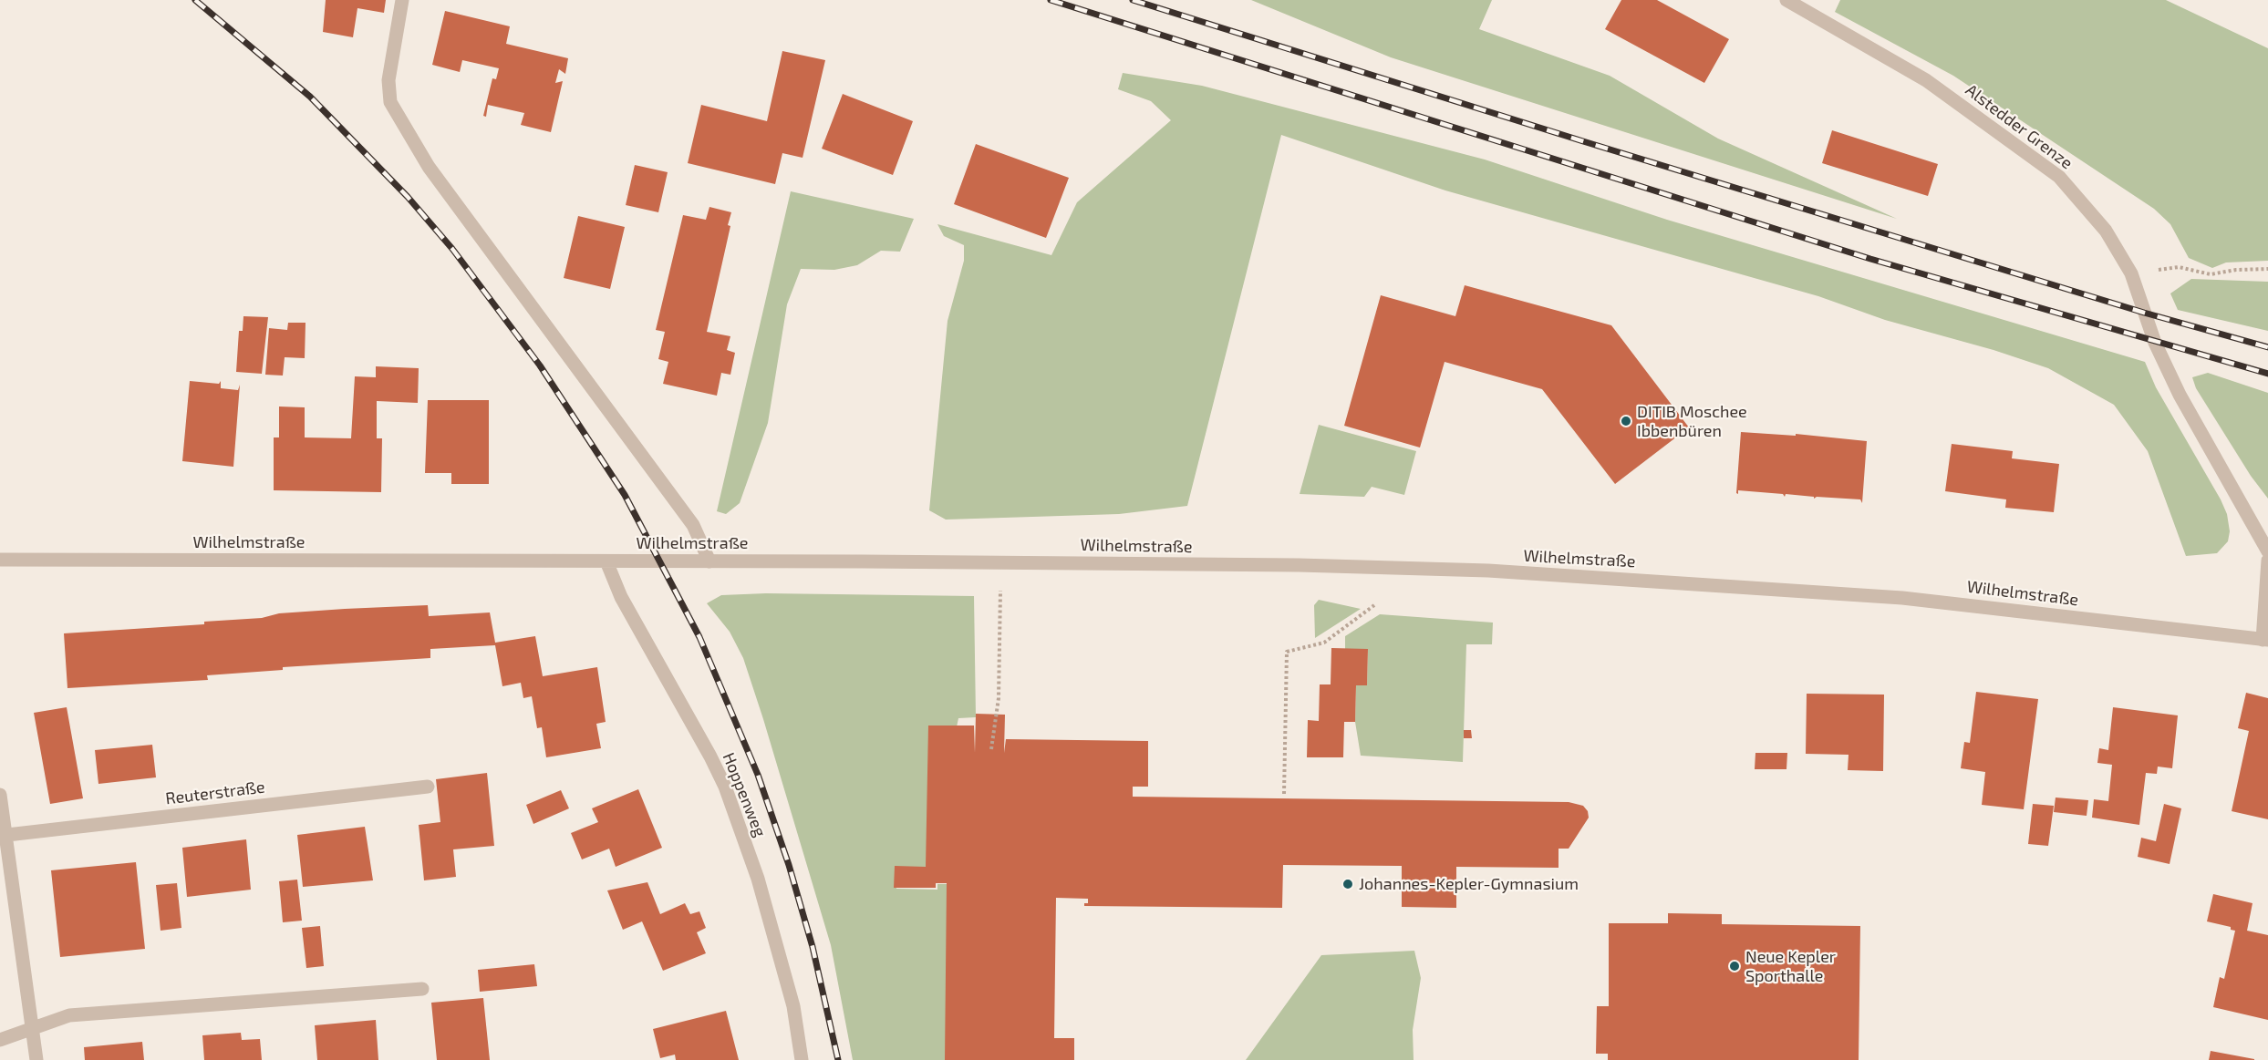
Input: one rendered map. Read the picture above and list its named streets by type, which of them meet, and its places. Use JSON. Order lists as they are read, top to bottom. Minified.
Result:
{"streets":{"street":["Alstedder Grenze","Wilhelmstraße","Reuterstraße","Hoppenweg"]},"crossings":[["Wilhelmstraße","Hoppenweg"]],"places":["DITIB Moschee Ibbenbüren","Johannes-Kepler-Gymnasium","Neue Kepler Sporthalle"]}
